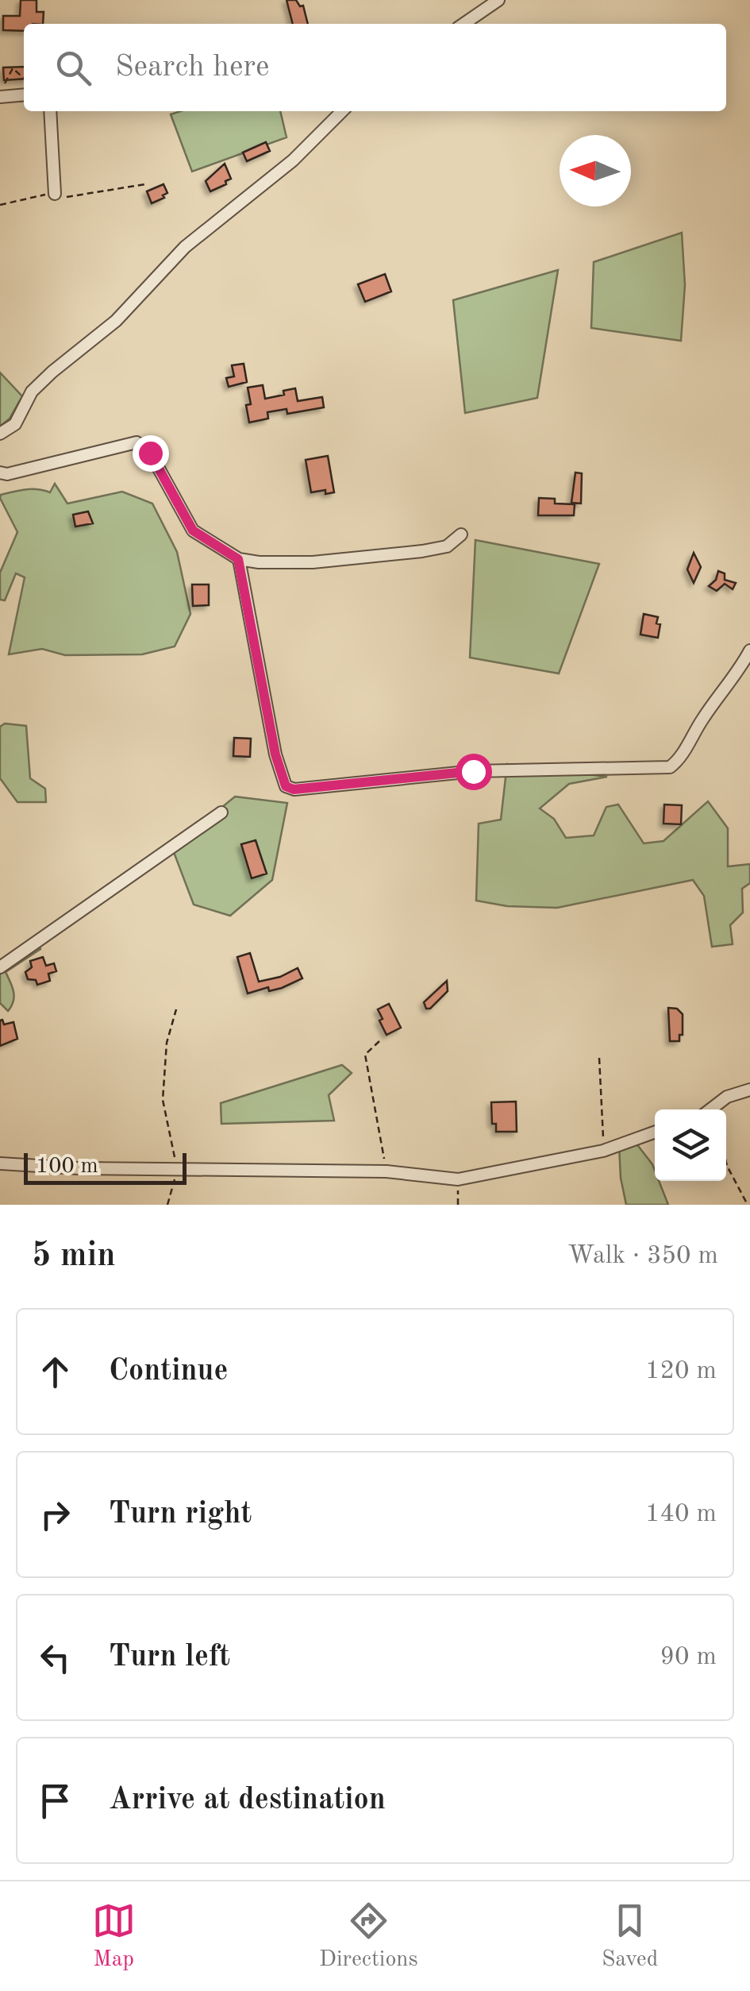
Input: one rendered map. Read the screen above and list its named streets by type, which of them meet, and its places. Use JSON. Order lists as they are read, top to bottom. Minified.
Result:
{"scale_bar":"100 m","north":"left","page":{"search":"Search here","scale":"100 m","heading":["5 min","Walk · 350 m"],"list":[["Continue","120 m"],["Turn right","140 m"],["Turn left","90 m"],"Arrive at destination"],"nav":["Map","Directions","Saved"]}}
